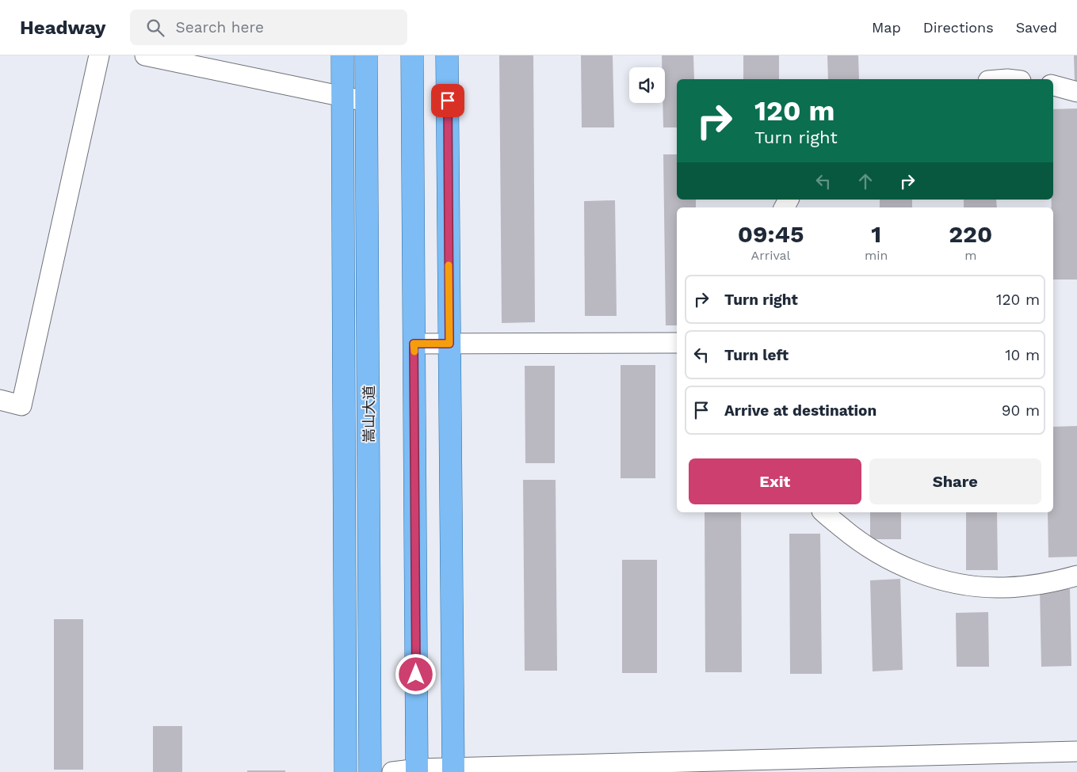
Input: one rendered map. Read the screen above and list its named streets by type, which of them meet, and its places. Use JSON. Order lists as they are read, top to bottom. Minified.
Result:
{"streets":{"main road":["嵩山大道"]},"page":{"header":"Headway","search":"Search here","nav":["Map","Directions","Saved"],"turn":["120 m","Turn right"],"eta":["09:45","Arrival","1","min","220","m"],"list":[{"name":"Turn right","value":"120 m"},{"name":"Turn left","value":"10 m"},{"name":"Arrive at destination","value":"90 m"}],"buttons":["Exit","Share"]}}
